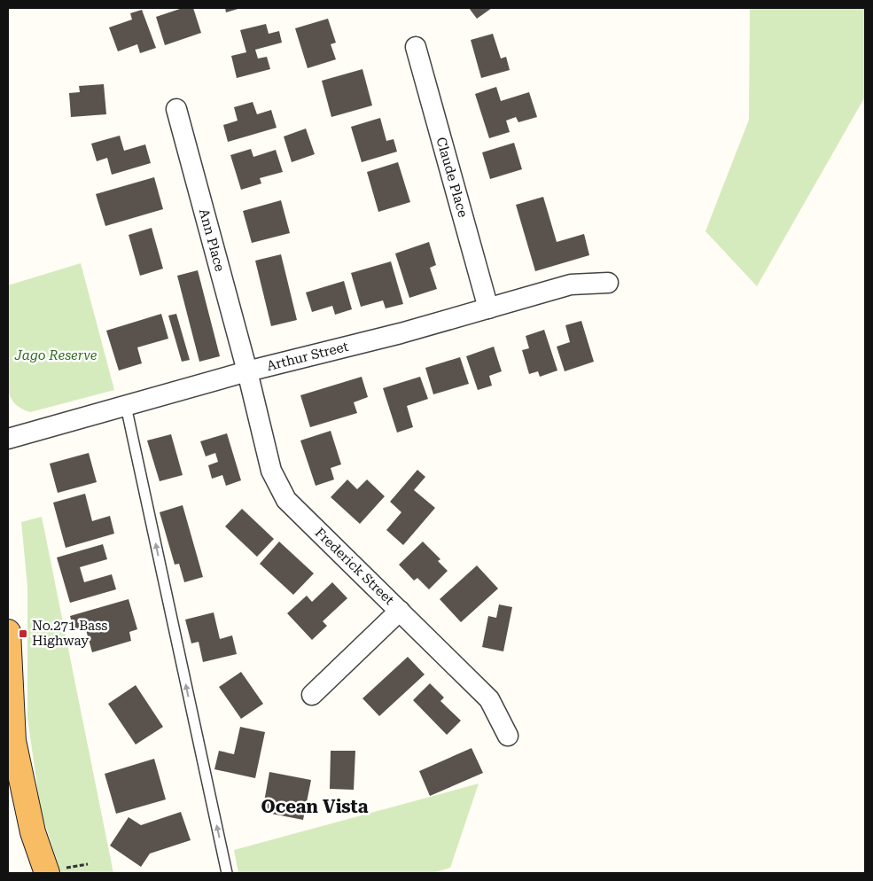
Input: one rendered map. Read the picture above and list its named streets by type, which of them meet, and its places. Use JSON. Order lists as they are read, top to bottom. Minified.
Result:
{"streets":{"street":["Claude Place","Ann Place","Arthur Street","Frederick Street"]},"crossings":[["Claude Place","Arthur Street"],["Ann Place","Arthur Street"],["Ann Place","Frederick Street"],["Arthur Street","Frederick Street"]],"districts":["Ocean Vista"],"parks":["Jago Reserve"],"places":{"transit":["No.271 Bass Highway"]}}
